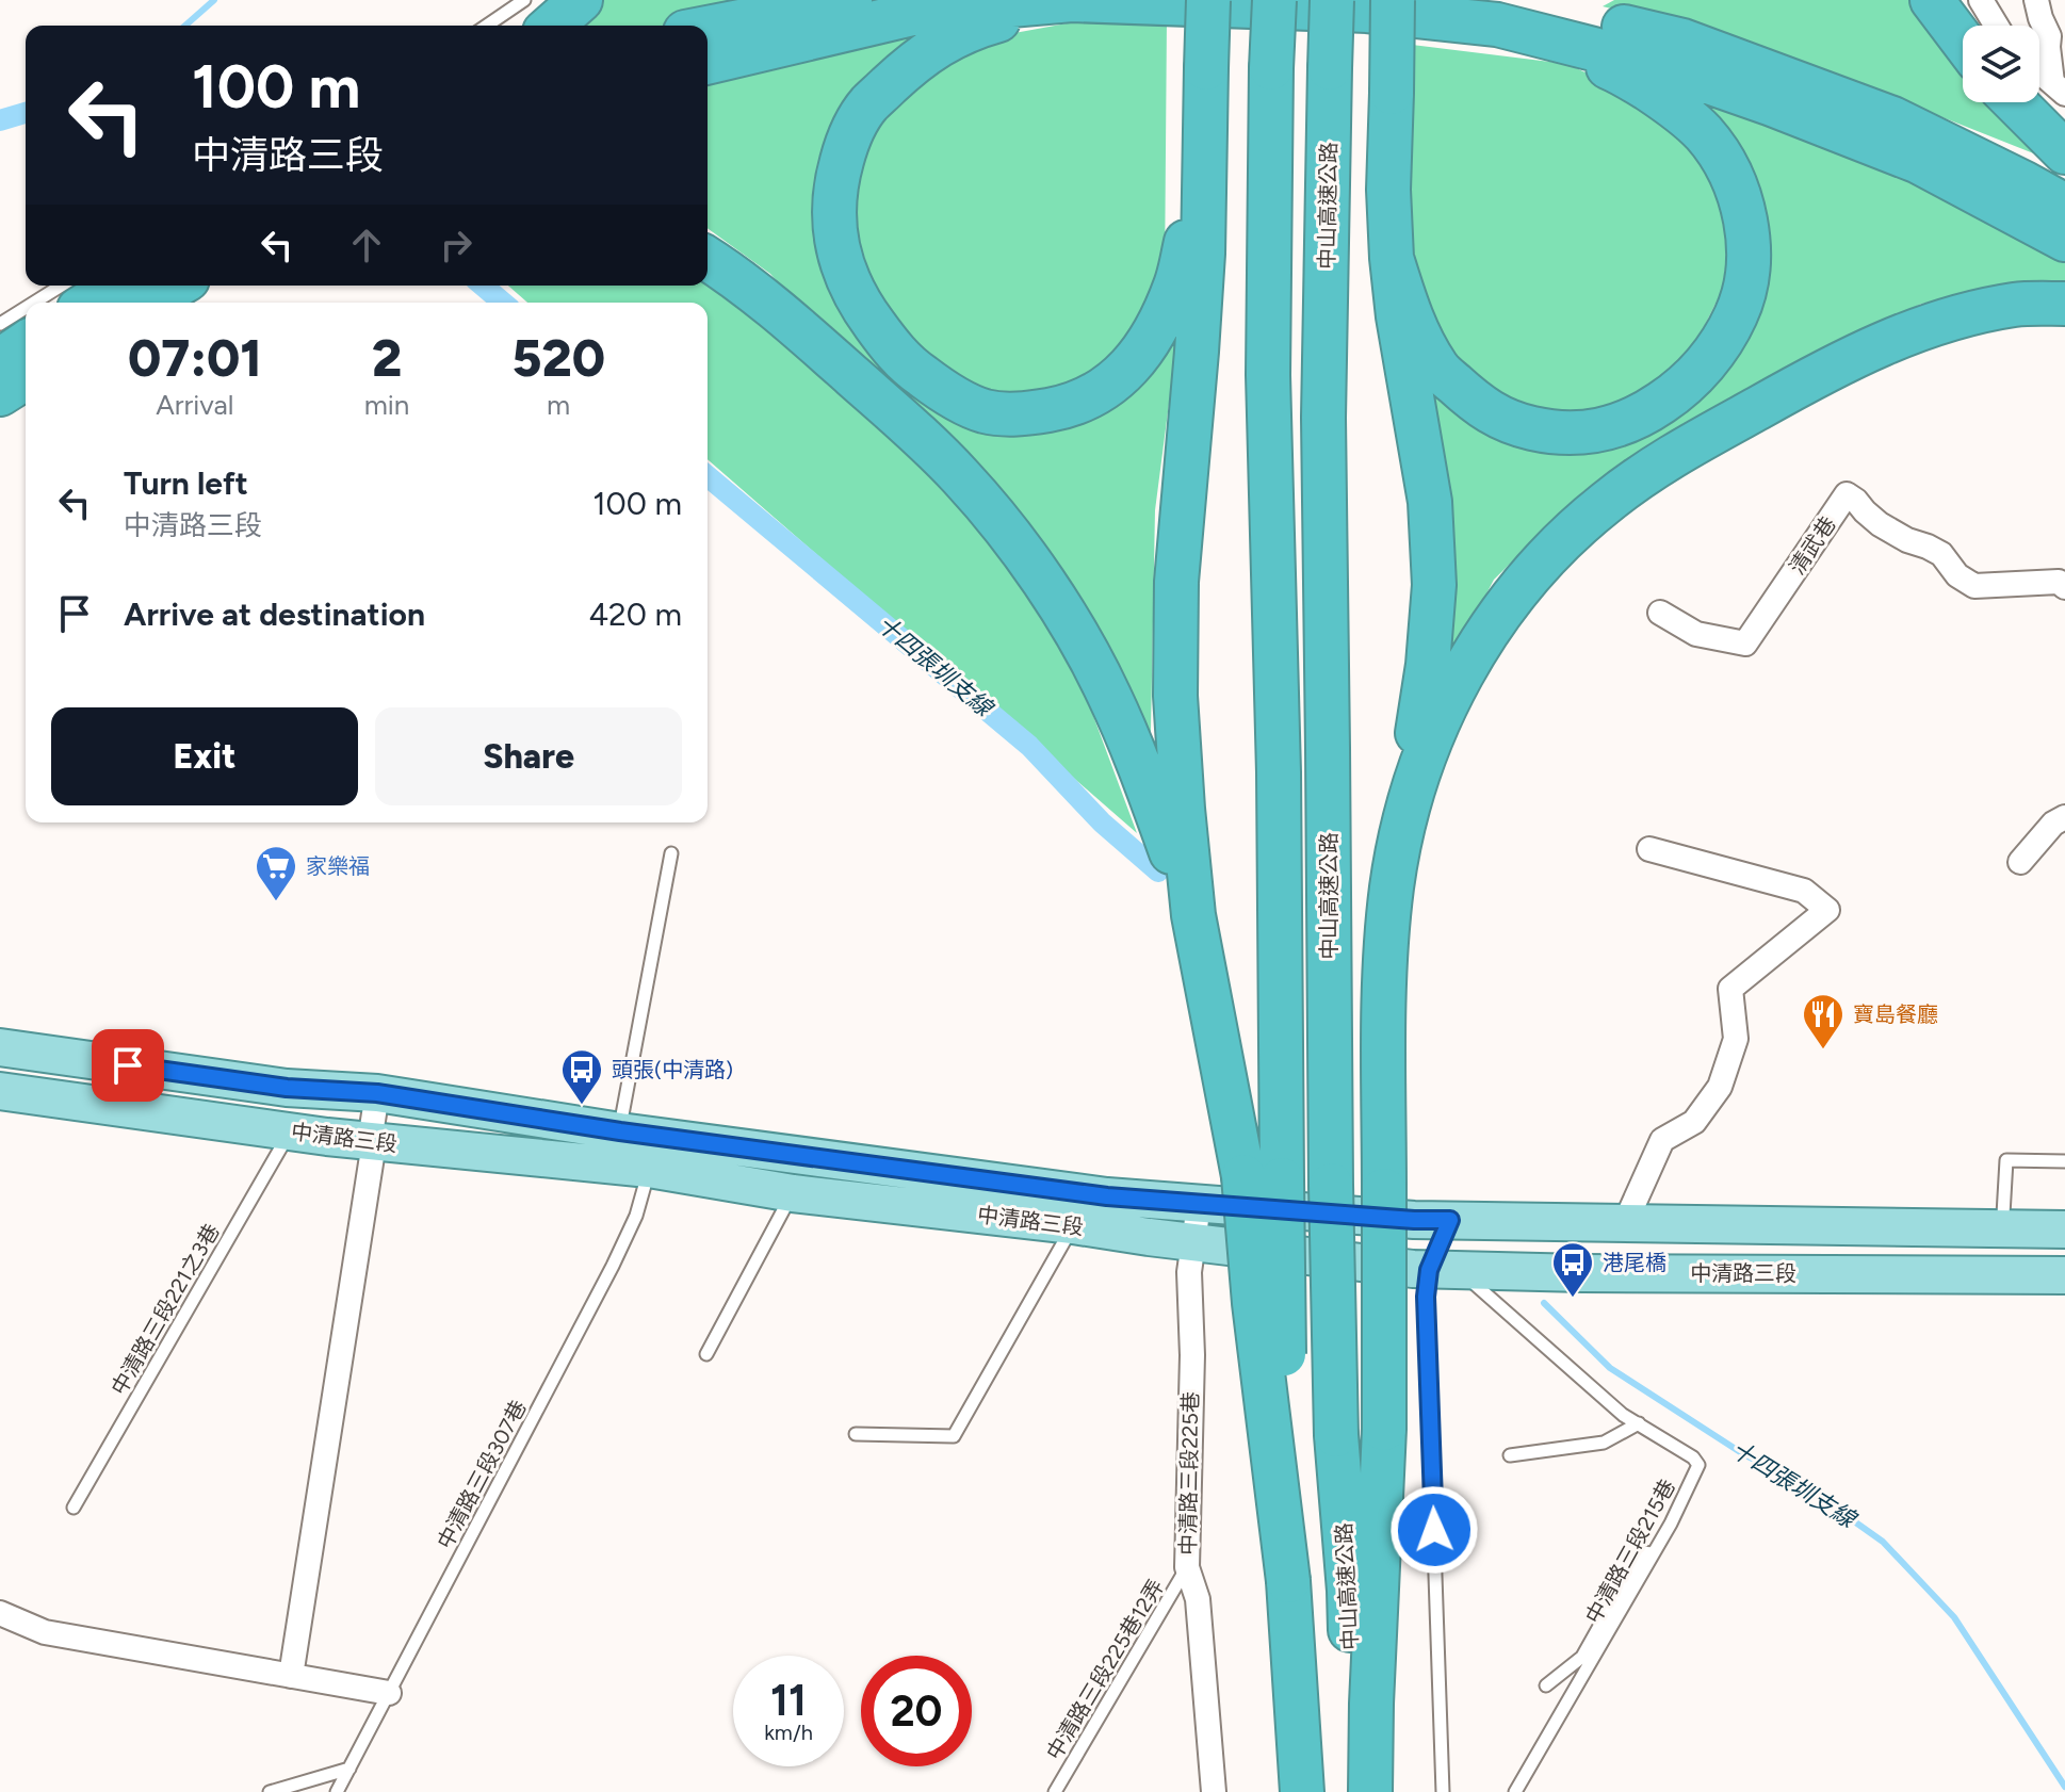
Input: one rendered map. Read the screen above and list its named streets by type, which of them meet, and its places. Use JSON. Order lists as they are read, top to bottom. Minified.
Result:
{"streets":{"highway":["中山高速公路"],"main road":["中清路三段"],"street":["清武巷","中清路三段225巷"],"lane":["中清路三段221之3巷","中清路三段307巷","中清路三段215巷","中清路三段225巷12弄"]},"crossings":[["中清路三段","中清路三段221之3巷"],["中清路三段","中清路三段225巷"],["中清路三段","中清路三段307巷"],["中清路三段","中清路三段215巷"],["中清路三段225巷","中清路三段225巷12弄"]],"water":["十四張圳支線"],"places":{"supermarket":["家樂福"],"restaurant":["寶島餐廳"],"bus stop":["頭張(中清路)","港尾橋"]},"page":{"turn":["100 m","中清路三段"],"eta":["07:01","Arrival","2","min","520","m"],"list":[{"name":"Turn left","note":"中清路三段","value":"100 m"},{"name":"Arrive at destination","value":"420 m"}],"buttons":["Exit","Share"],"speed":"11 km/h","limit":"20"}}
